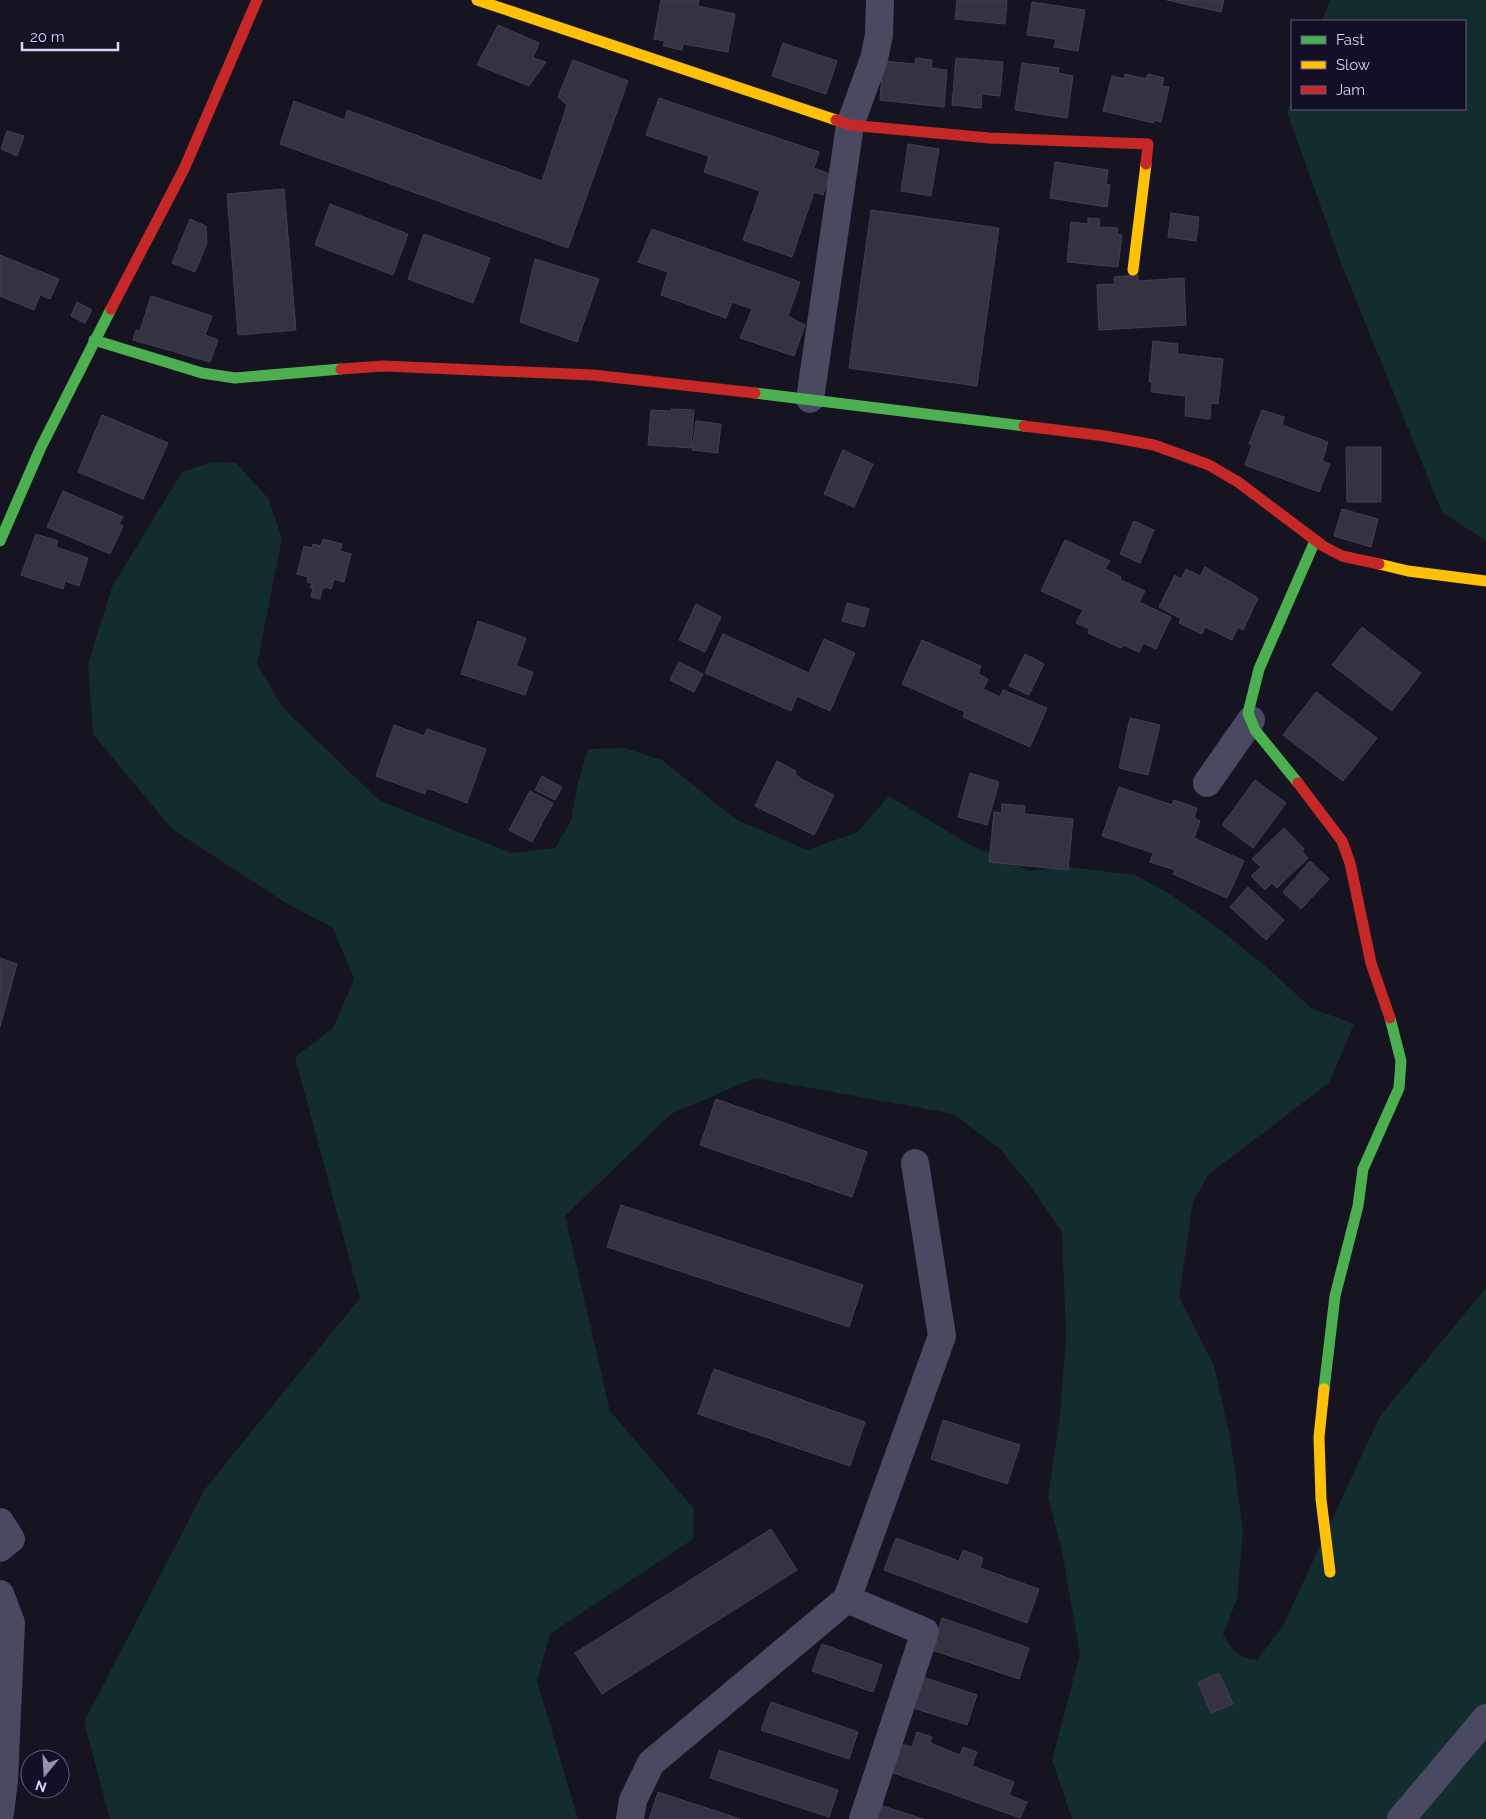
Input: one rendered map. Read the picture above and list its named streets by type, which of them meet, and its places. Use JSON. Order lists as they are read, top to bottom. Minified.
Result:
{"legend":["Fast","Slow","Jam"],"scale_bar":"20 m","north":"bottom"}
